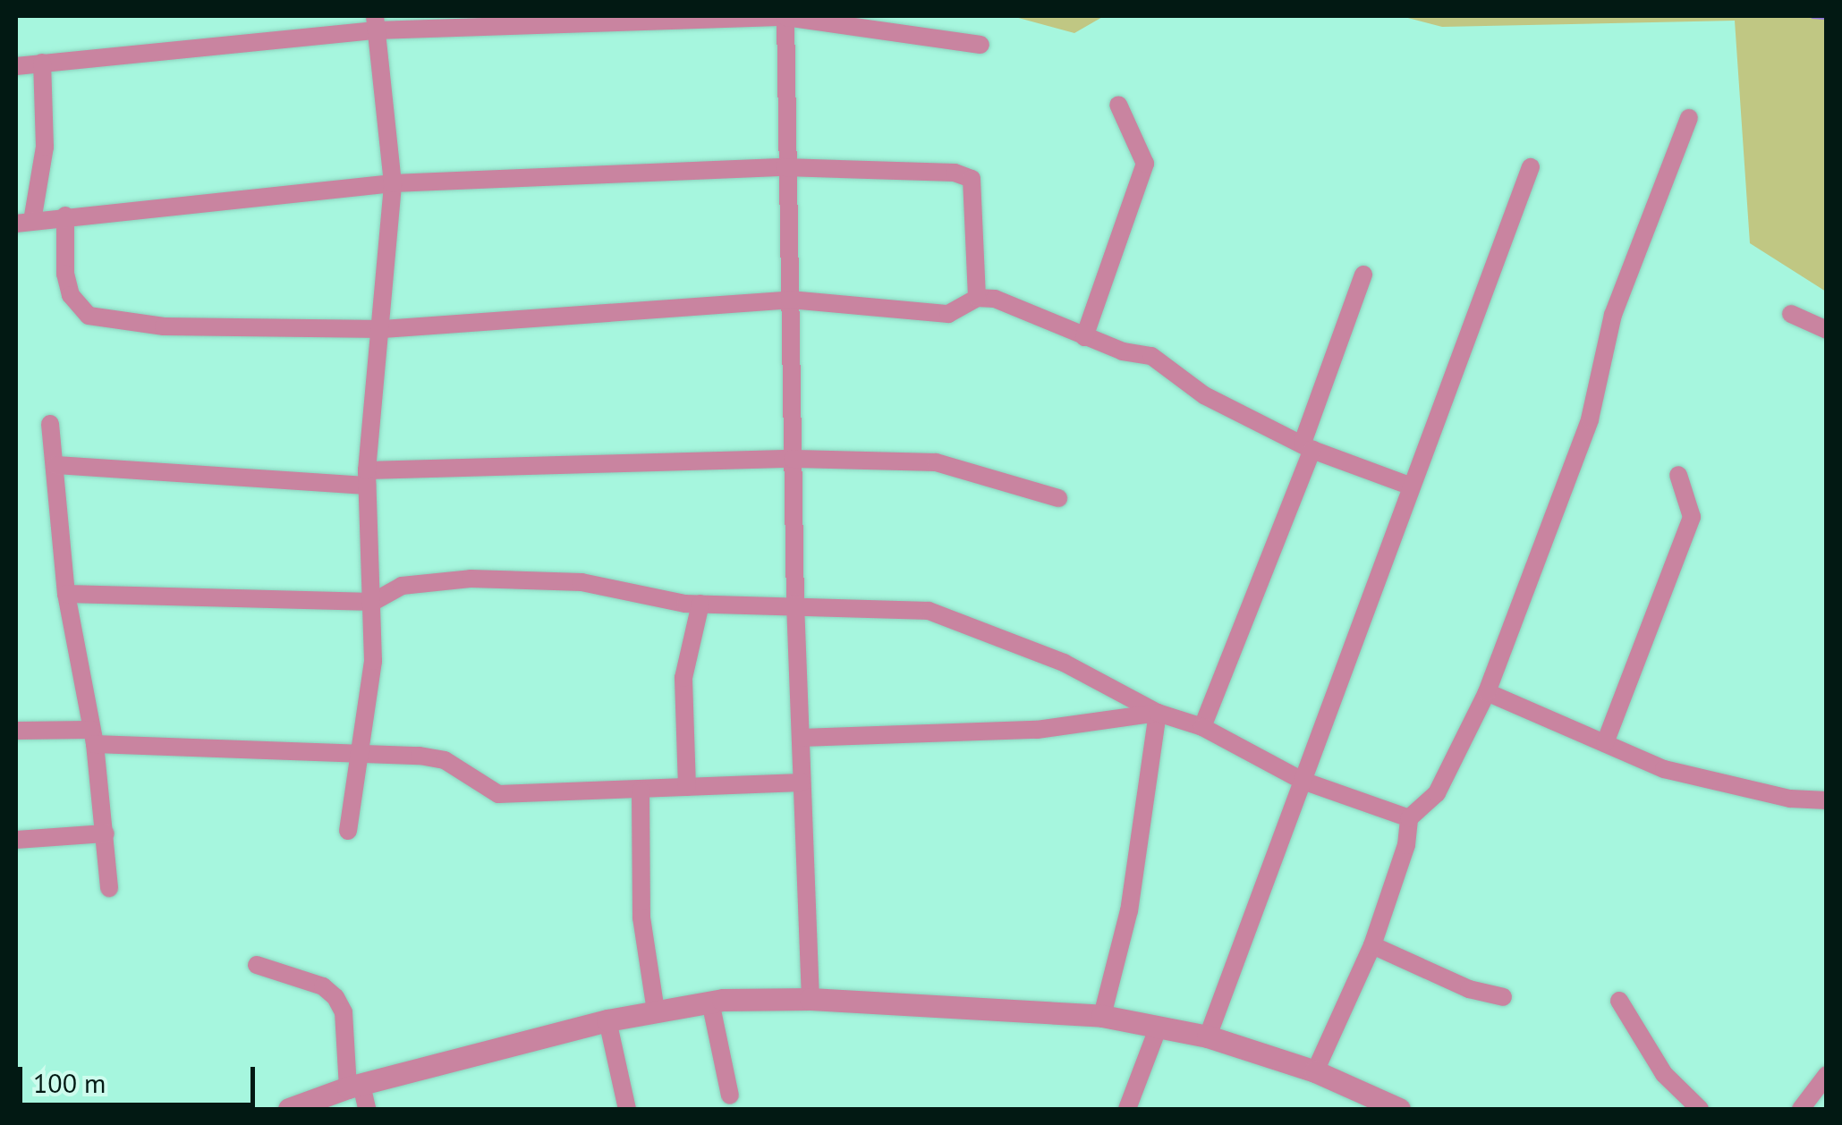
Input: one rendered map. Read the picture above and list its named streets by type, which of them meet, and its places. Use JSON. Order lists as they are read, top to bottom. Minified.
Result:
{"scale_bar":"100 m"}
